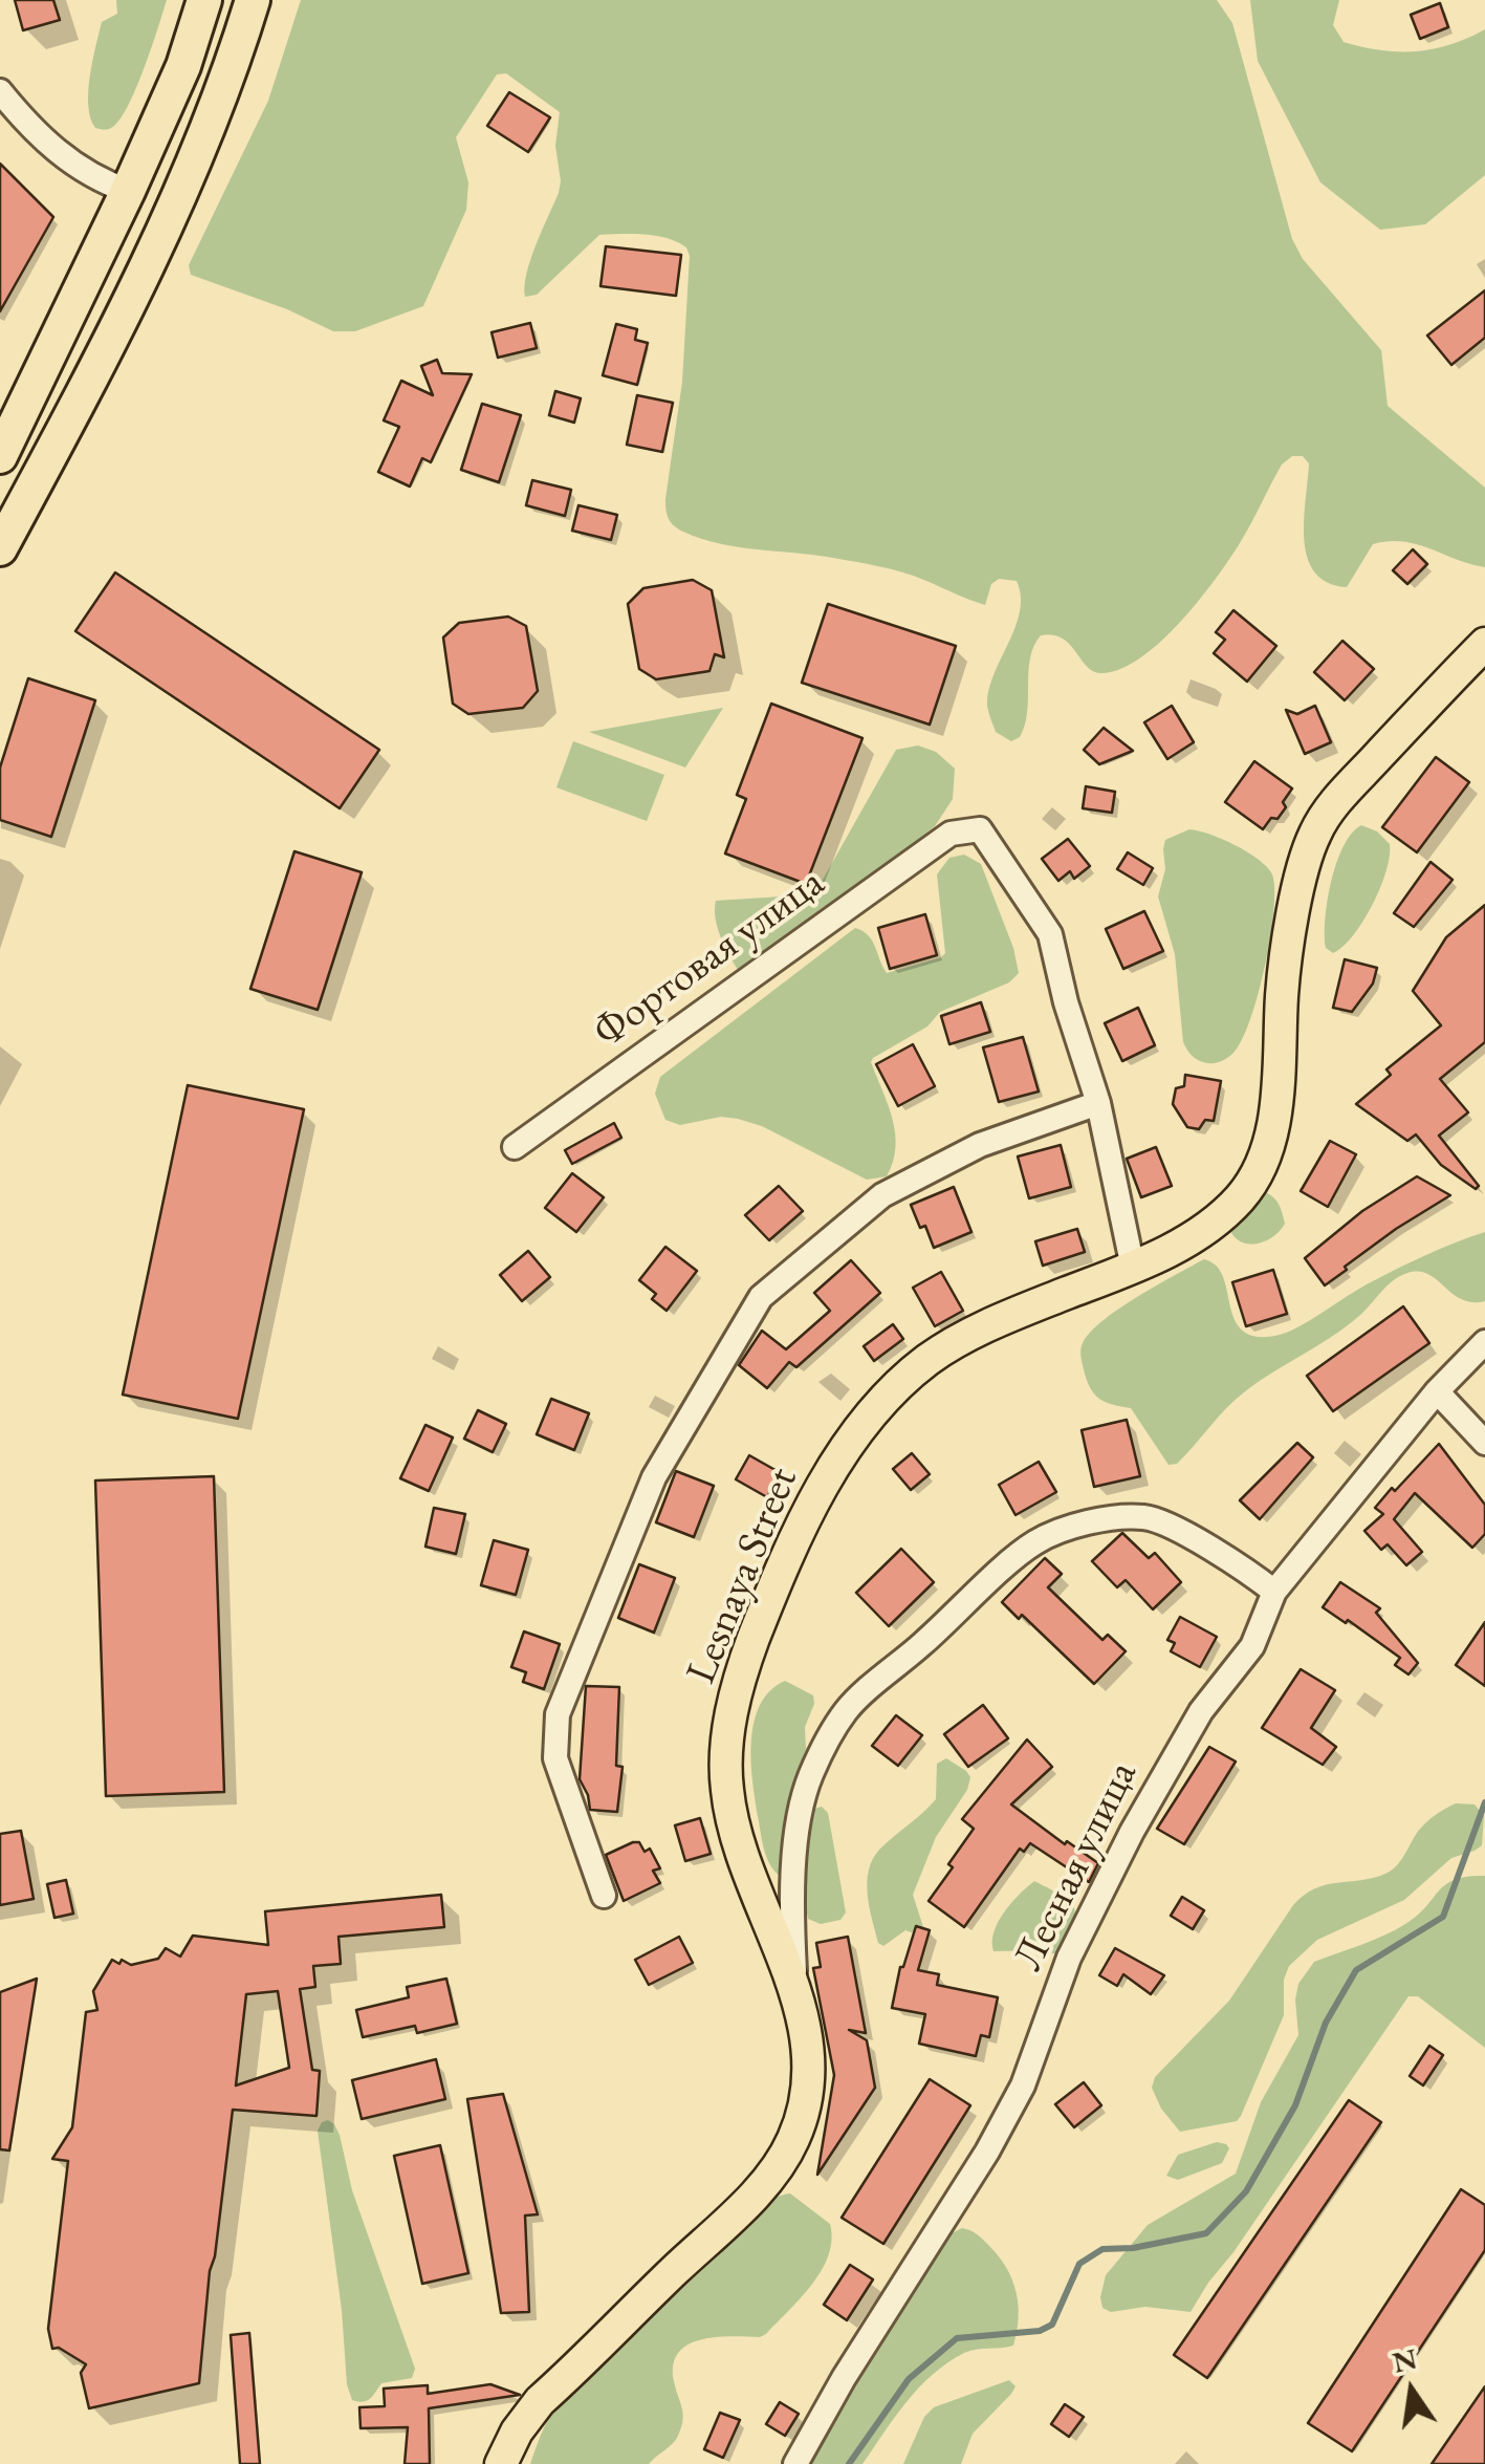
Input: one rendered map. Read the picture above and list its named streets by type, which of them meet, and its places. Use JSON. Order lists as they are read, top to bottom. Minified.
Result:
{"streets":{"main road":["Lesnaya Street"],"street":["Фортовая улица","Лесная улица"]},"north":"top"}
